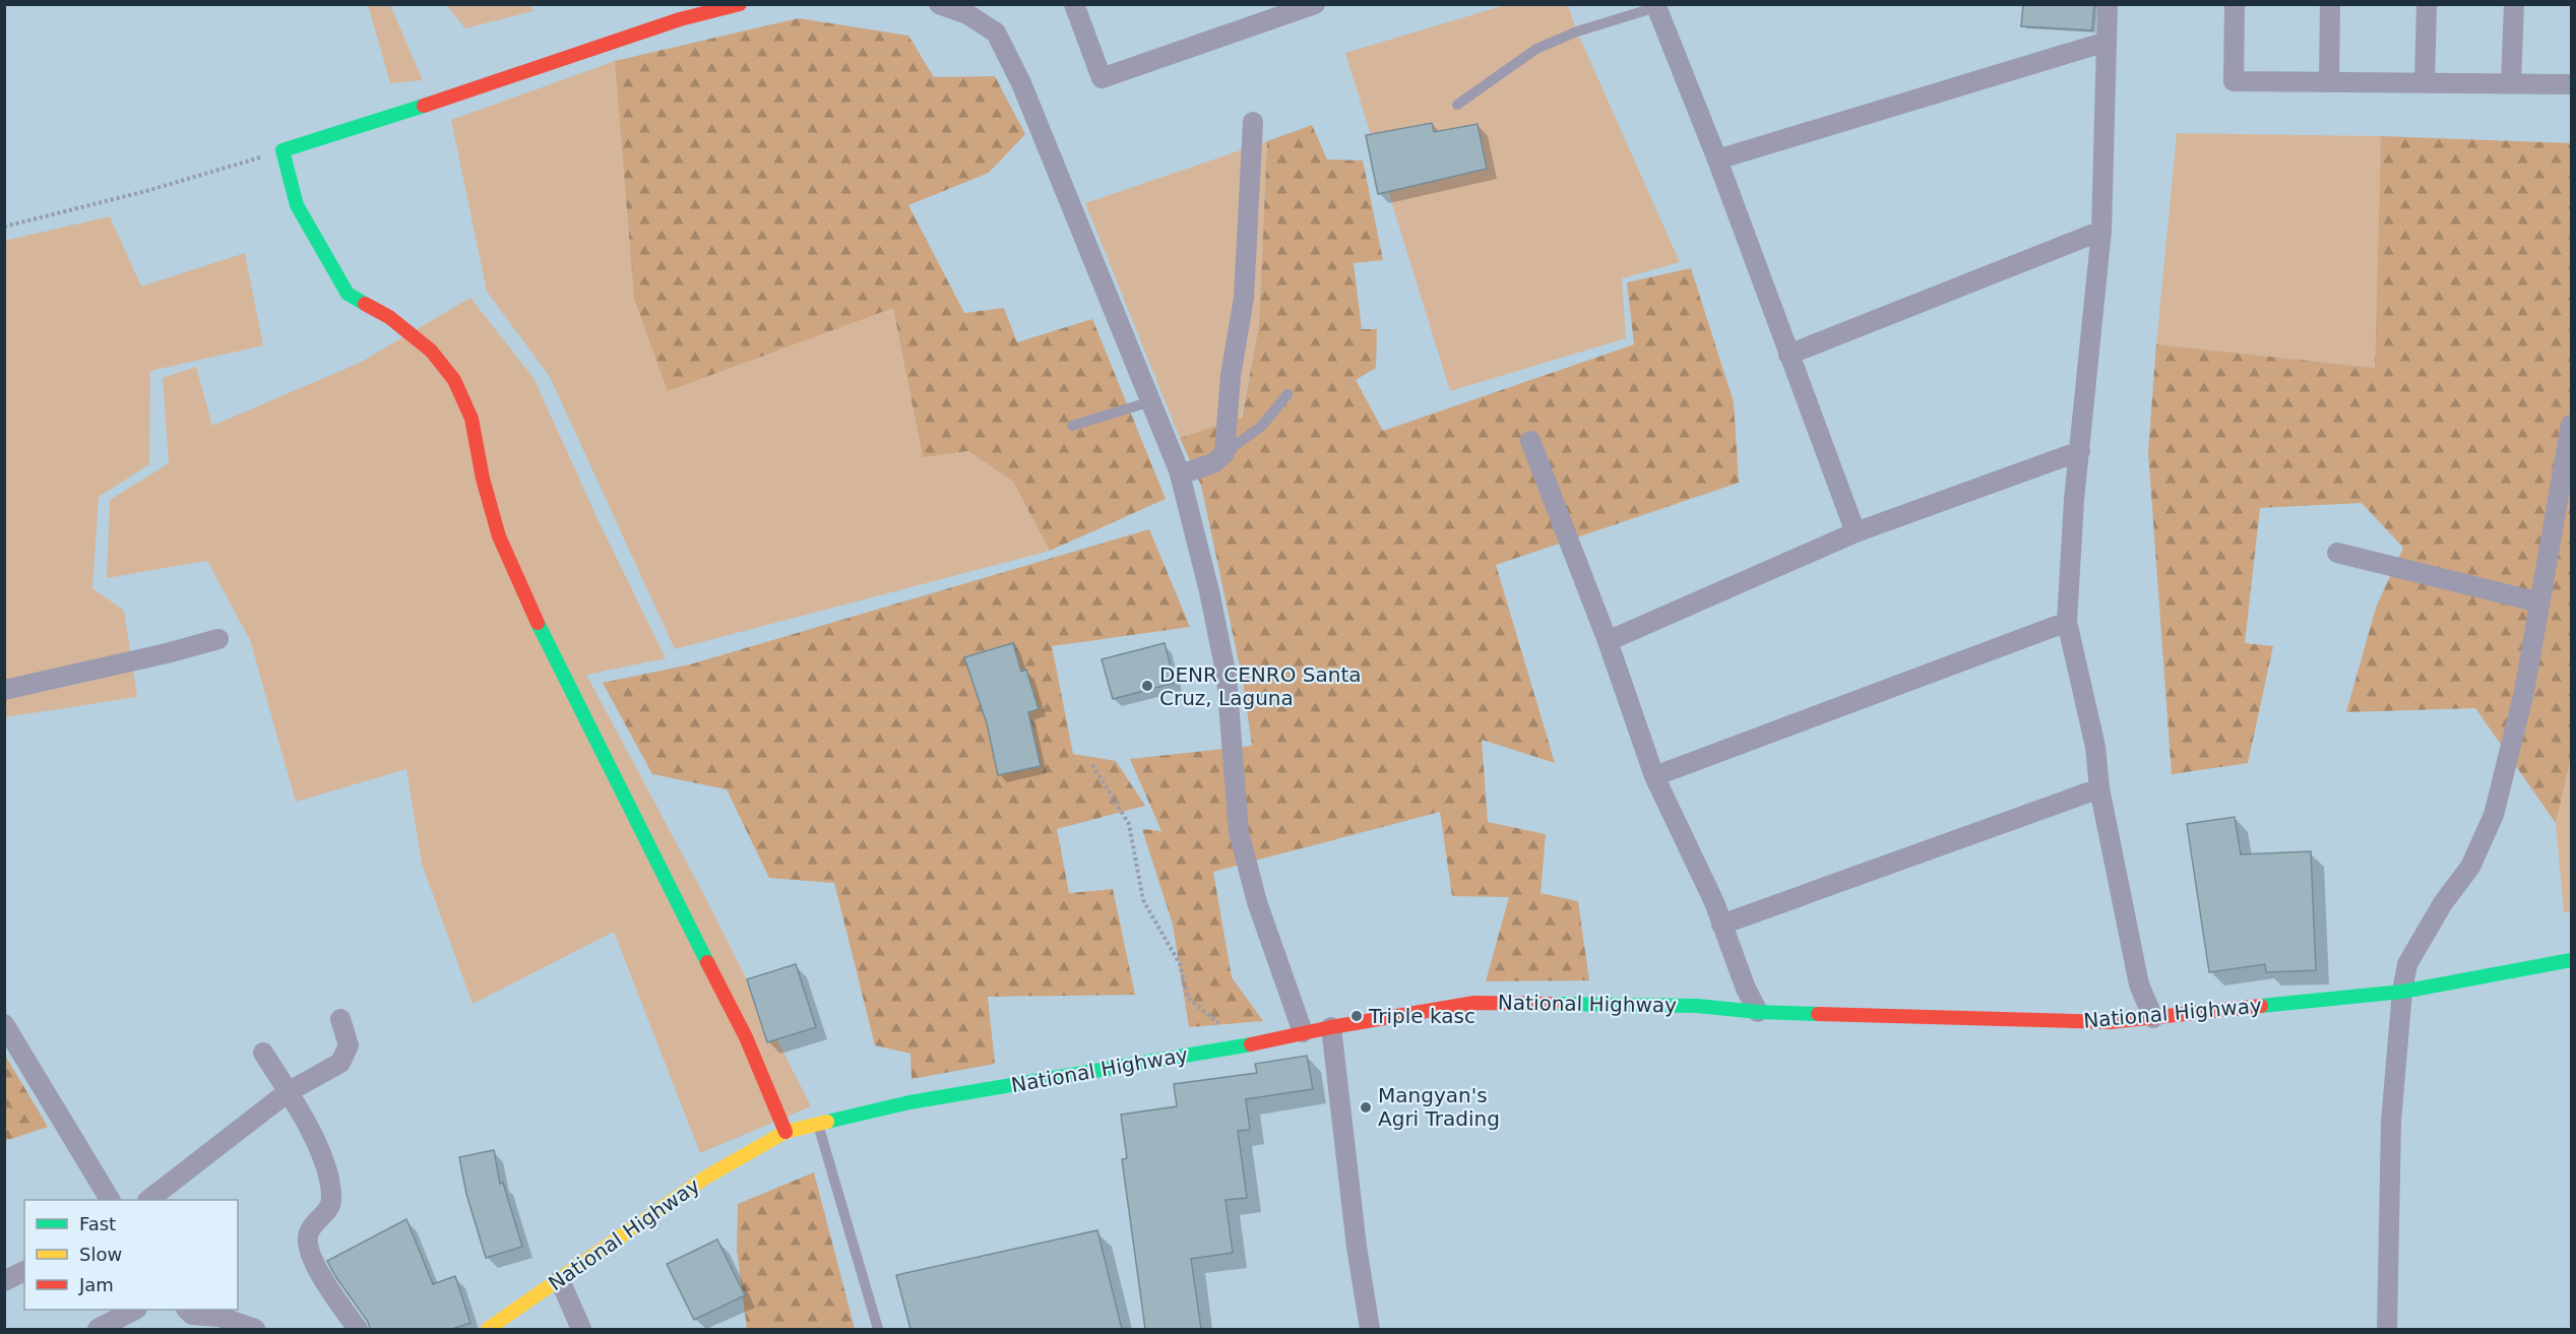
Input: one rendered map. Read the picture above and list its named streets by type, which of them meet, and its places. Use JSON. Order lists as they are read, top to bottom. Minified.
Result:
{"streets":{"main road":["National Highway"]},"places":["DENR CENRO Santa Cruz, Laguna","Triple kasc","Mangyan's Agri Trading"],"legend":["Fast","Slow","Jam"]}
